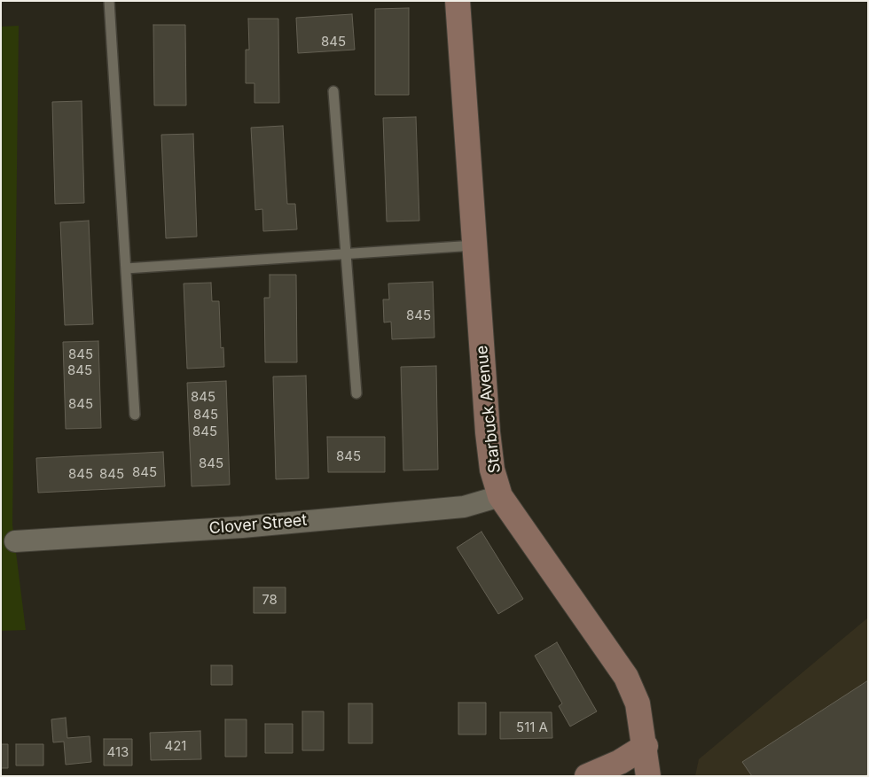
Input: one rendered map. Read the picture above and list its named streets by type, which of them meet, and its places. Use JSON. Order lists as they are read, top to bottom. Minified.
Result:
{"streets":{"street":["Starbuck Avenue","Clover Street"]},"crossings":[["Starbuck Avenue","Clover Street"]],"house_numbers":["845","845","845","845","845","845","845","845","845","845","845","845","845","78","511 A","421","413"]}
